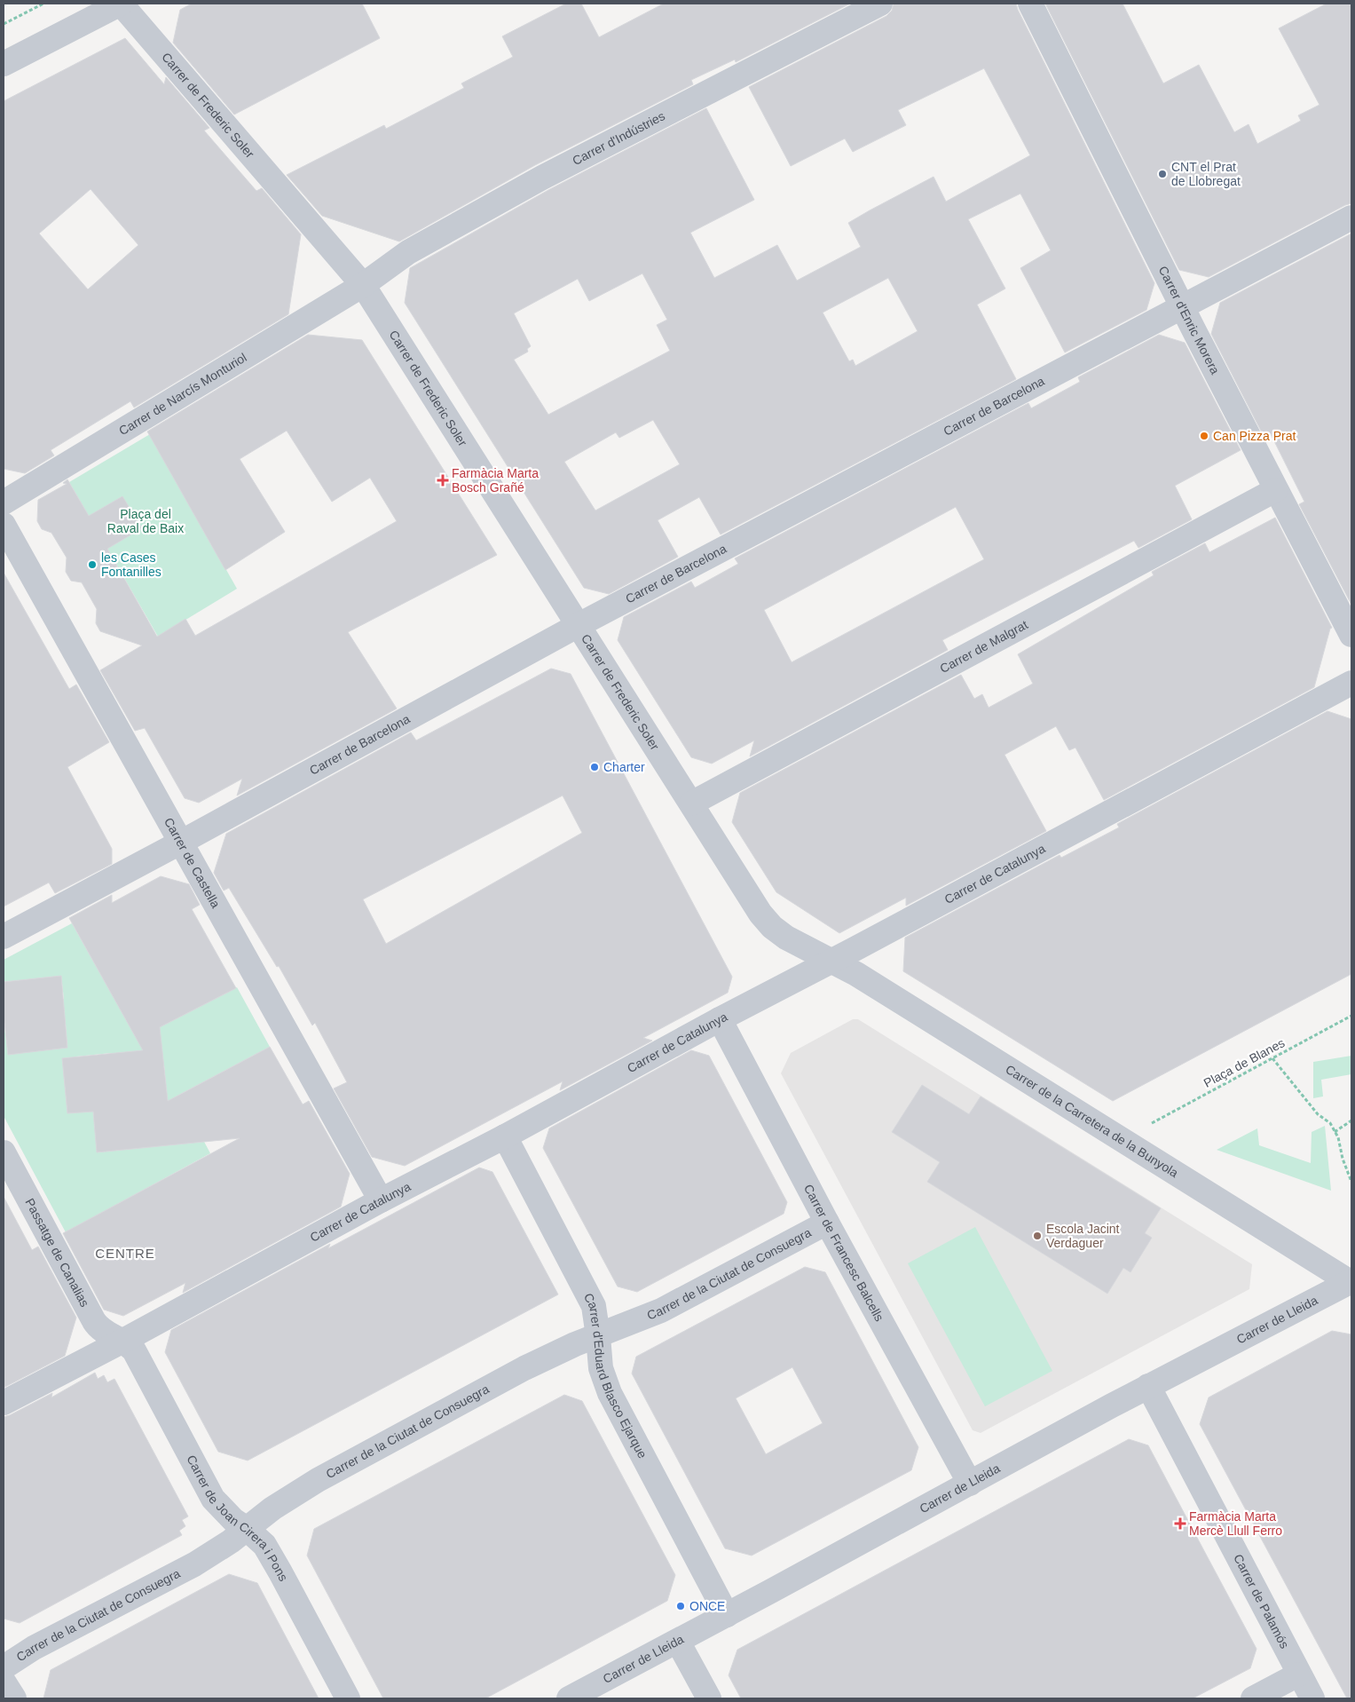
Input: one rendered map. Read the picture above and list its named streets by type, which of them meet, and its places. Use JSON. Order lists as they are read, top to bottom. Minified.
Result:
{"streets":{"street":["Carrer de Frederic Soler","Carrer d'Indústries","Carrer d'Enric Morera","Carrer de Narcís Monturiol","Carrer de Barcelona","Carrer de Malgrat","Carrer de Castella","Carrer de Catalunya","Carrer de la Carretera de la Bunyola","Carrer de Francesc Balcells","Passatge de Canalias","Carrer de la Ciutat de Consuegra","Carrer de Lleida","Carrer d'Eduard Blasco Ejarque","Carrer de Joan Cirera i Pons","Carrer de Palamós"],"path":["Plaça de Blanes"]},"crossings":[["Carrer de Frederic Soler","Carrer d'Indústries"],["Carrer de Frederic Soler","Carrer de Narcís Monturiol"],["Carrer de Frederic Soler","Carrer de Barcelona"],["Carrer de Frederic Soler","Carrer de Malgrat"],["Carrer de Frederic Soler","Carrer de Catalunya"],["Carrer de Frederic Soler","Carrer de la Carretera de la Bunyola"],["Carrer d'Indústries","Carrer de Narcís Monturiol"],["Carrer d'Enric Morera","Carrer de Barcelona"],["Carrer d'Enric Morera","Carrer de Malgrat"],["Carrer de Barcelona","Carrer de Castella"],["Carrer de Castella","Carrer de Catalunya"],["Carrer de Catalunya","Carrer de la Carretera de la Bunyola"],["Carrer de Catalunya","Carrer de Francesc Balcells"],["Carrer de Catalunya","Passatge de Canalias"],["Carrer de Catalunya","Carrer d'Eduard Blasco Ejarque"],["Carrer de Catalunya","Carrer de Joan Cirera i Pons"],["Carrer de la Carretera de la Bunyola","Carrer de Lleida"],["Carrer de Francesc Balcells","Carrer de la Ciutat de Consuegra"],["Carrer de Francesc Balcells","Carrer de Lleida"],["Passatge de Canalias","Carrer de Joan Cirera i Pons"],["Carrer de la Ciutat de Consuegra","Carrer d'Eduard Blasco Ejarque"],["Carrer de la Ciutat de Consuegra","Carrer de Joan Cirera i Pons"],["Carrer de Lleida","Carrer d'Eduard Blasco Ejarque"],["Carrer de Lleida","Carrer de Palamós"]],"districts":["CENTRE"],"parks":["Plaça del Raval de Baix"],"places":{"other":["CNT el Prat de Llobregat","Can Pizza Prat","les Cases Fontanilles","Charter","Escola Jacint Verdaguer","ONCE"],"health":["Farmàcia Marta Bosch Grañé","Farmàcia Marta Mercè Llull Ferro"]}}
